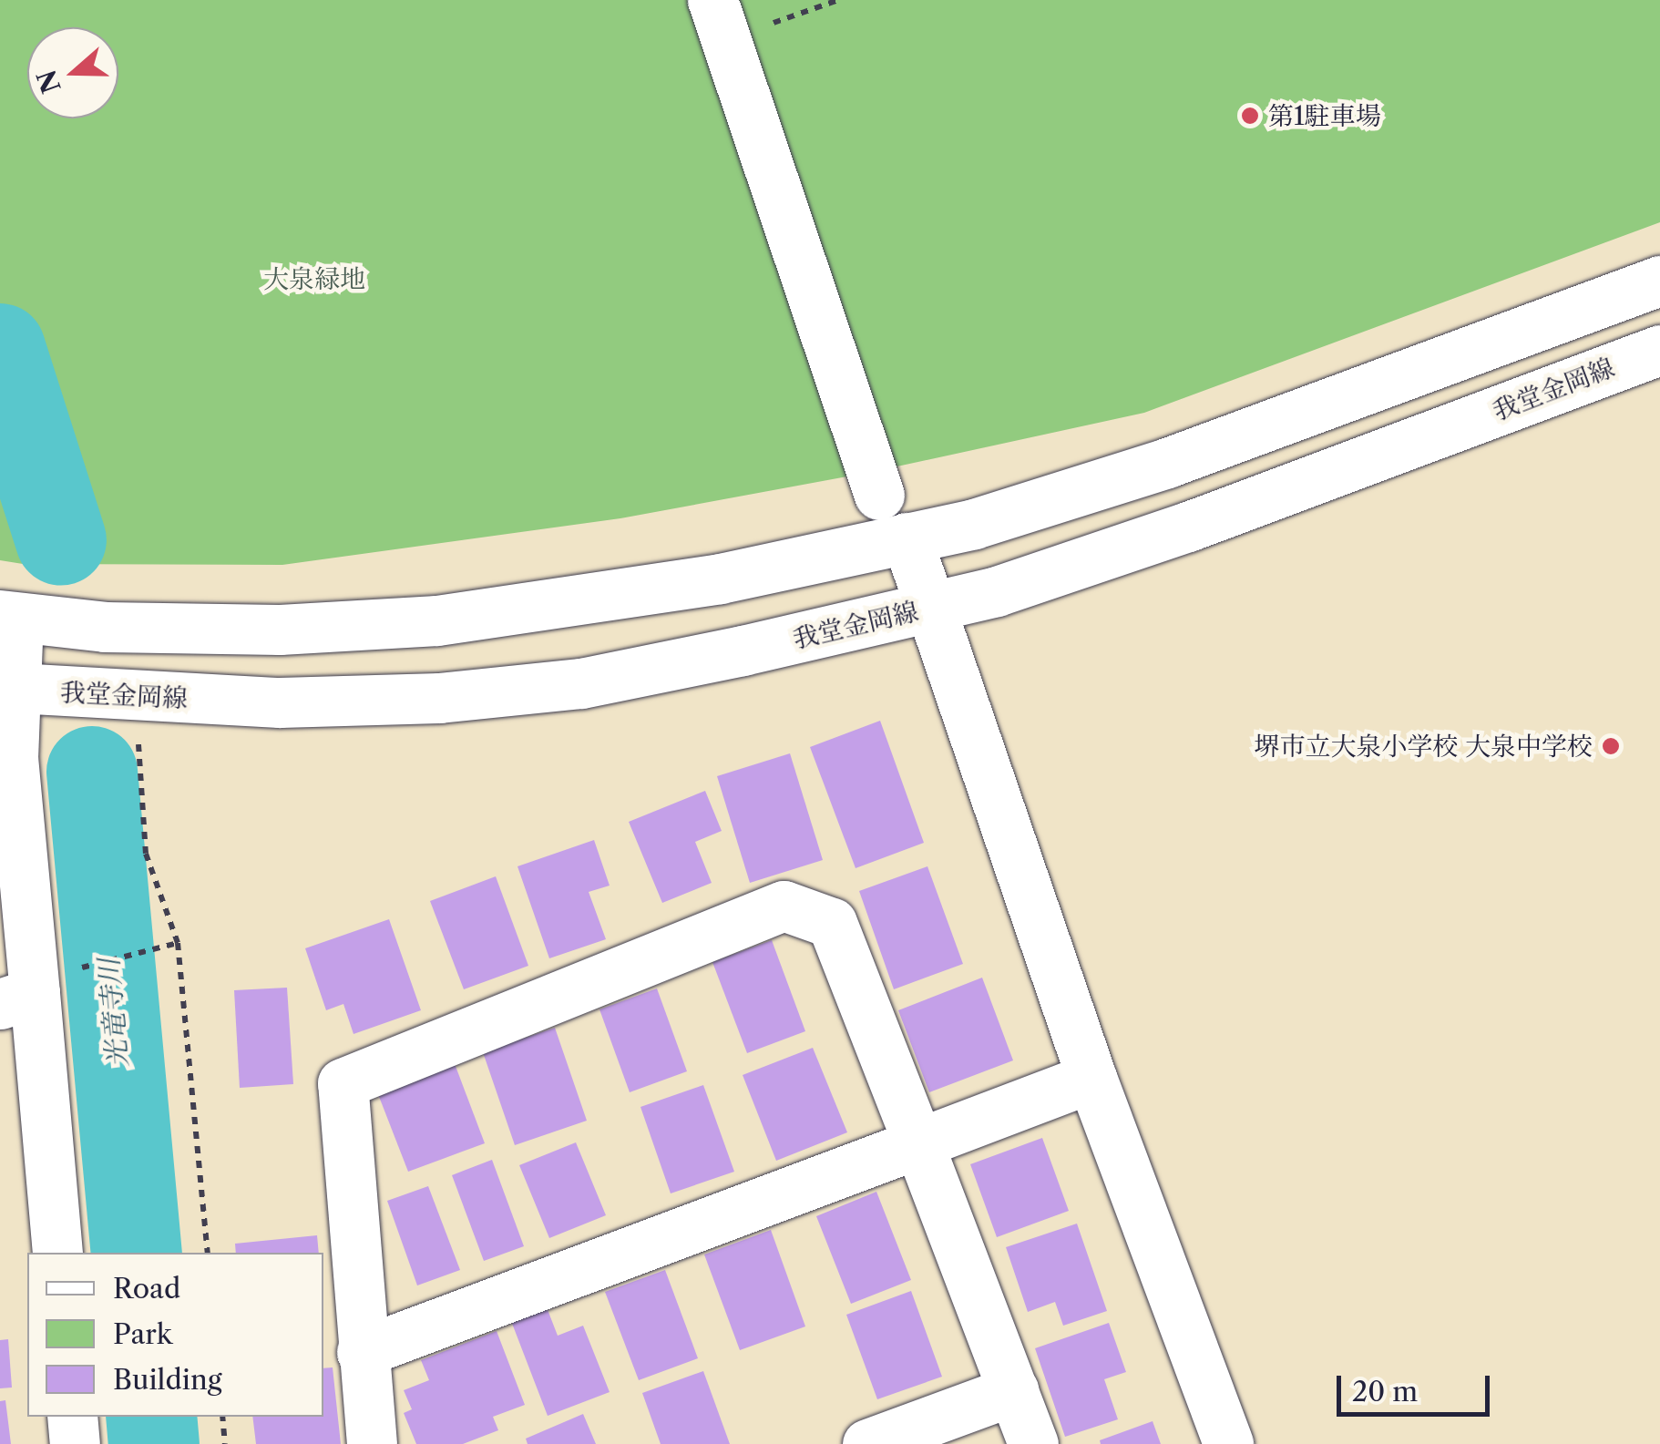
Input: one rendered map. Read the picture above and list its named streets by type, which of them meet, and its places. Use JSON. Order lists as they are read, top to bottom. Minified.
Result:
{"streets":{"street":["我堂金岡線"]},"water":["光竜寺川"],"parks":["大泉緑地"],"places":["第1駐車場","堺市立大泉小学校 大泉中学校"],"legend":["Road","Park","Building"],"scale_bar":"20 m","north":"left"}
